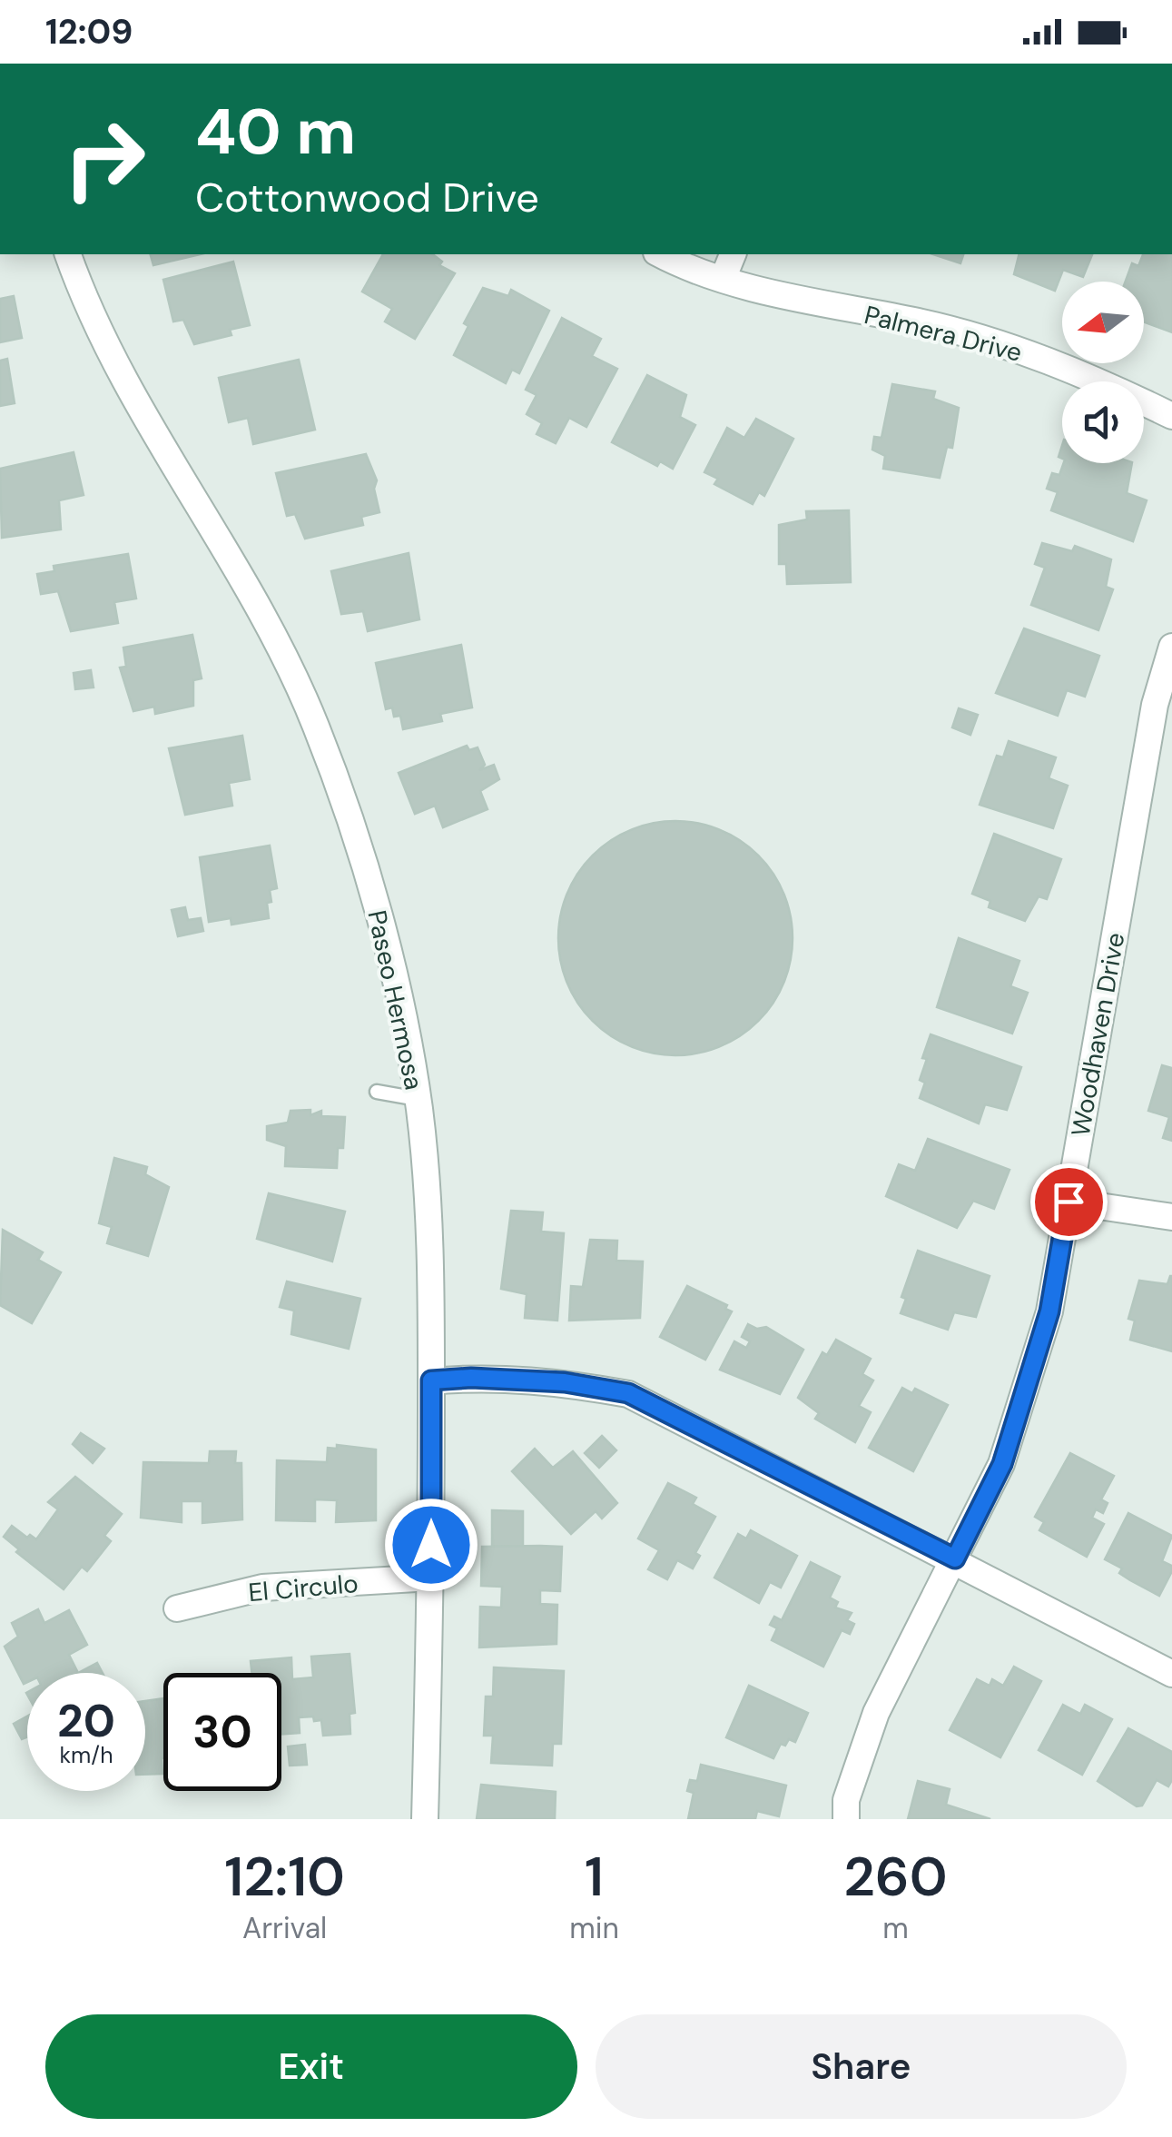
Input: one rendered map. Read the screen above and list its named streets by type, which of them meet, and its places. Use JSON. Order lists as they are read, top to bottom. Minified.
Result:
{"streets":{"street":["Palmera Drive","Paseo Hermosa","Woodhaven Drive","El Circulo"]},"crossings":[["Paseo Hermosa","El Circulo"]],"north":"left","page":{"status":"12:09","turn":["40 m","Cottonwood Drive"],"speed":"20 km/h","limit":"30","eta":["12:10","Arrival","1","min","260","m"],"buttons":["Exit","Share"]}}
